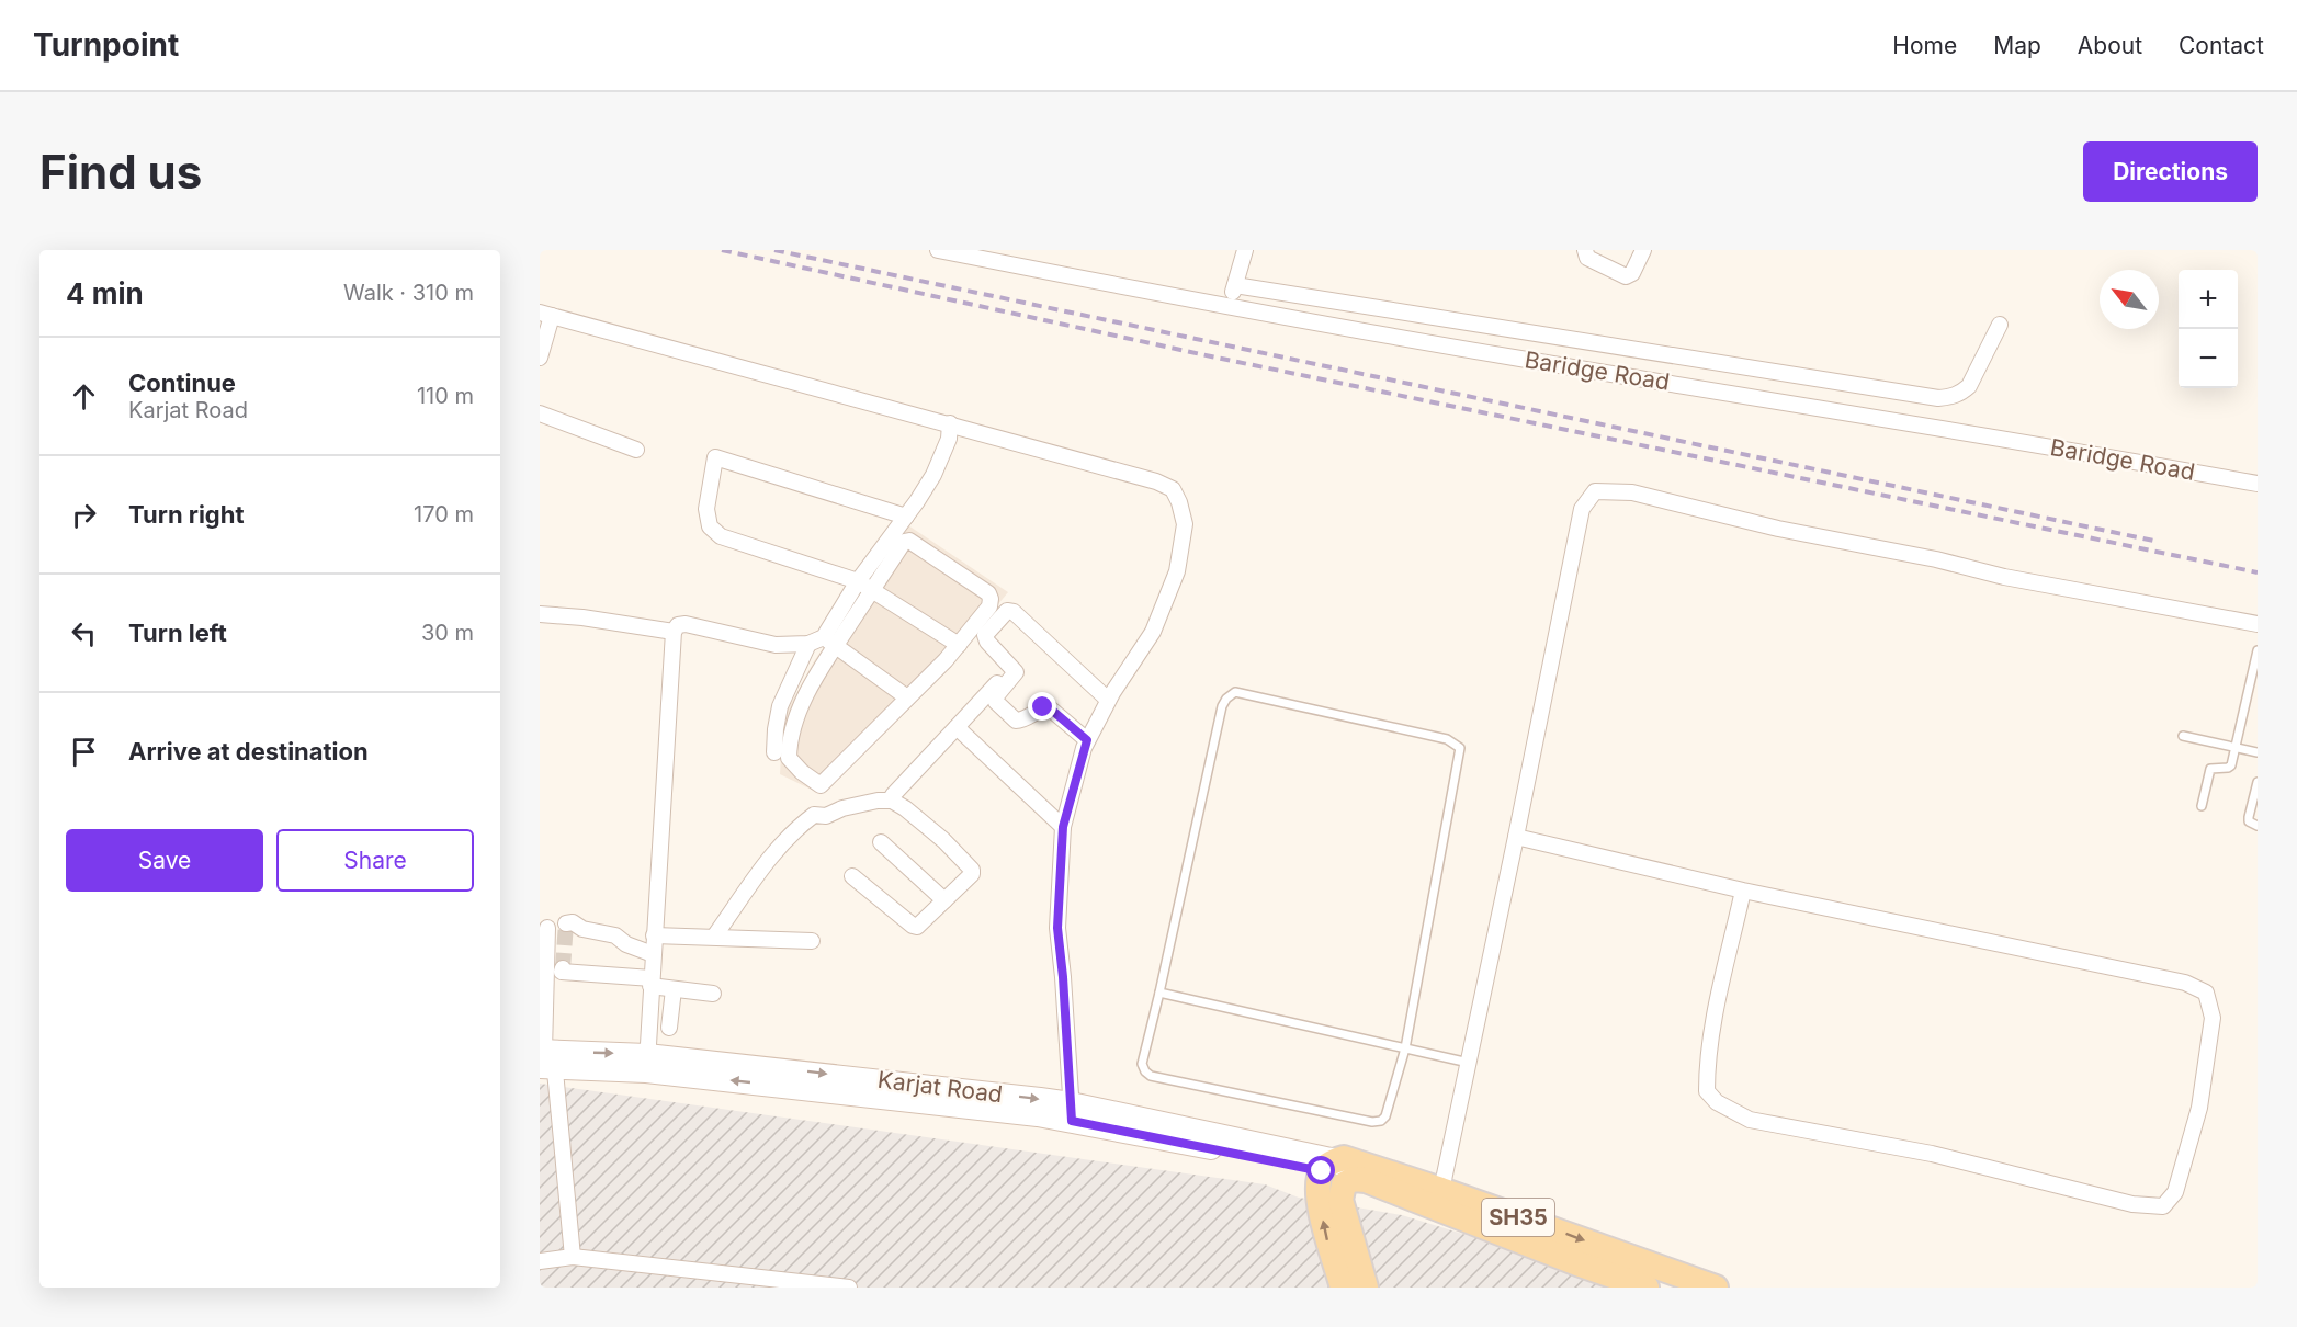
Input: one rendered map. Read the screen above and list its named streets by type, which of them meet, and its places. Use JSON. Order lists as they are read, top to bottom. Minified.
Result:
{"streets":{"main road":["Karjat Road","SH35"],"street":["Baridge Road"]},"north":"top left","page":{"header":"Turnpoint","nav":["Home","Map","About","Contact"],"buttons":["Directions",["Save","Share"]],"title":"Find us","heading":["4 min","Walk · 310 m"],"map_buttons":["+","−"],"list":[["Continue","Karjat Road","110 m"],["Turn right","170 m"],["Turn left","30 m"],"Arrive at destination"]}}
